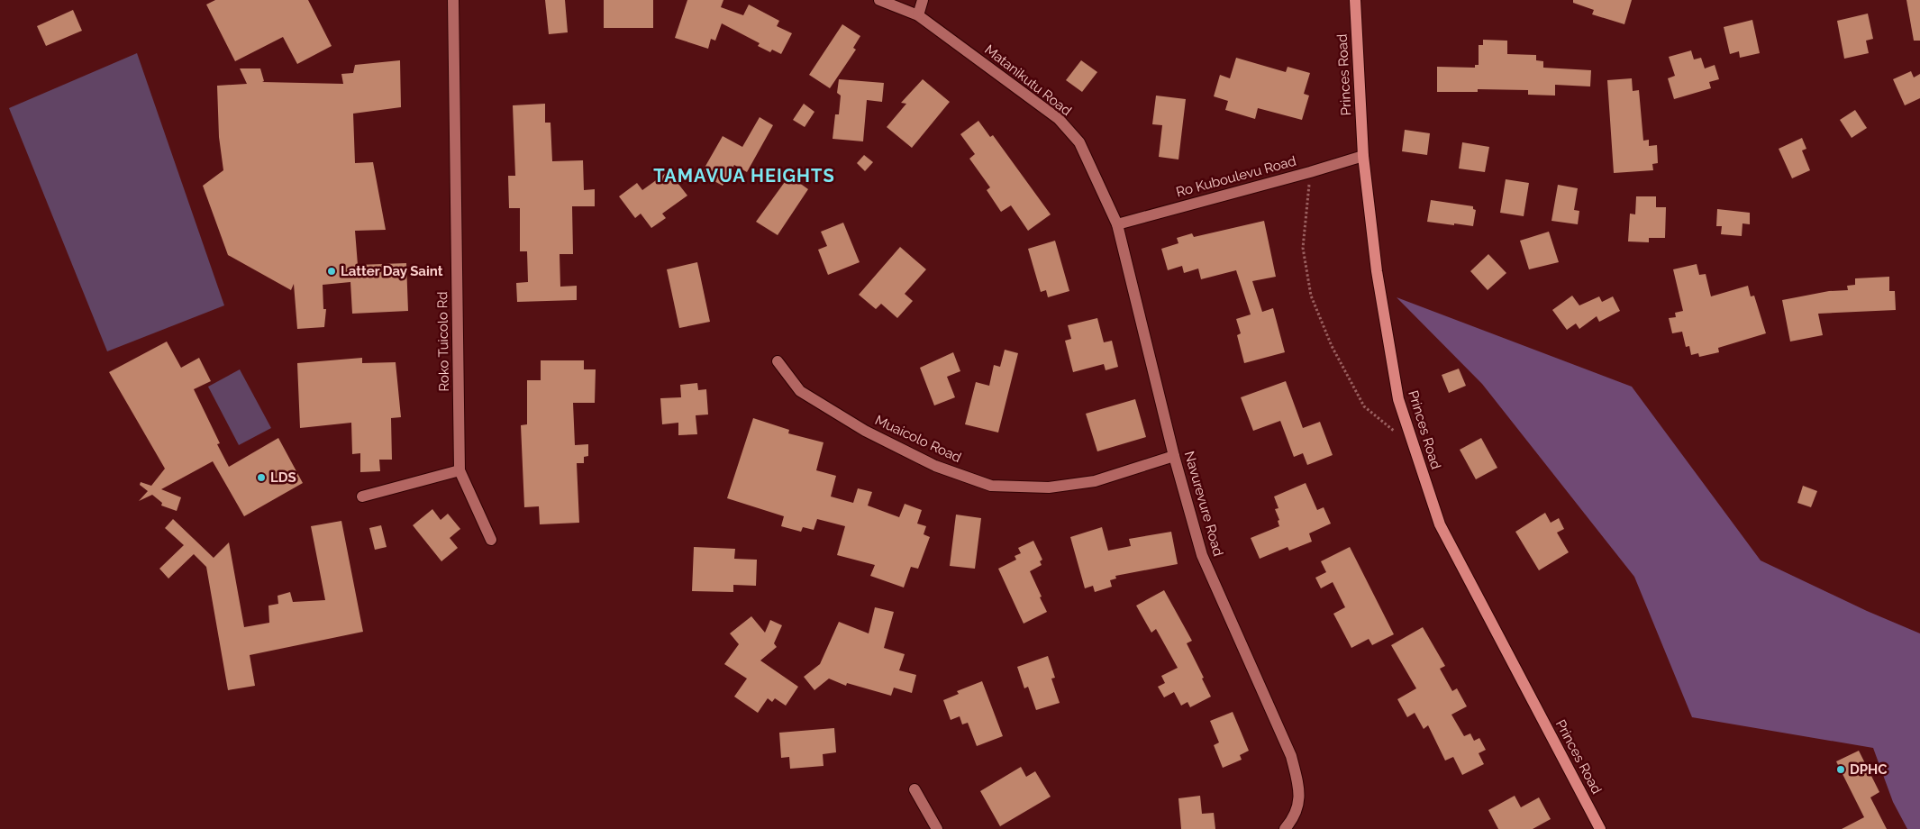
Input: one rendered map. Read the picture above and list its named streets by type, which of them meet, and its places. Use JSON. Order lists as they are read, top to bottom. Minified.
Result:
{"streets":{"main road":["Princes Road"],"street":["Matanikutu Road","Ro Kuboulevu Road","Roko Tuicolo Rd","Muaicolo Road","Navurevure Road"]},"crossings":[["Princes Road","Ro Kuboulevu Road"],["Matanikutu Road","Ro Kuboulevu Road"],["Matanikutu Road","Navurevure Road"],["Ro Kuboulevu Road","Navurevure Road"],["Muaicolo Road","Navurevure Road"]],"districts":["TAMAVUA HEIGHTS"],"places":["Latter Day Saint","LDS","DPHC"]}
